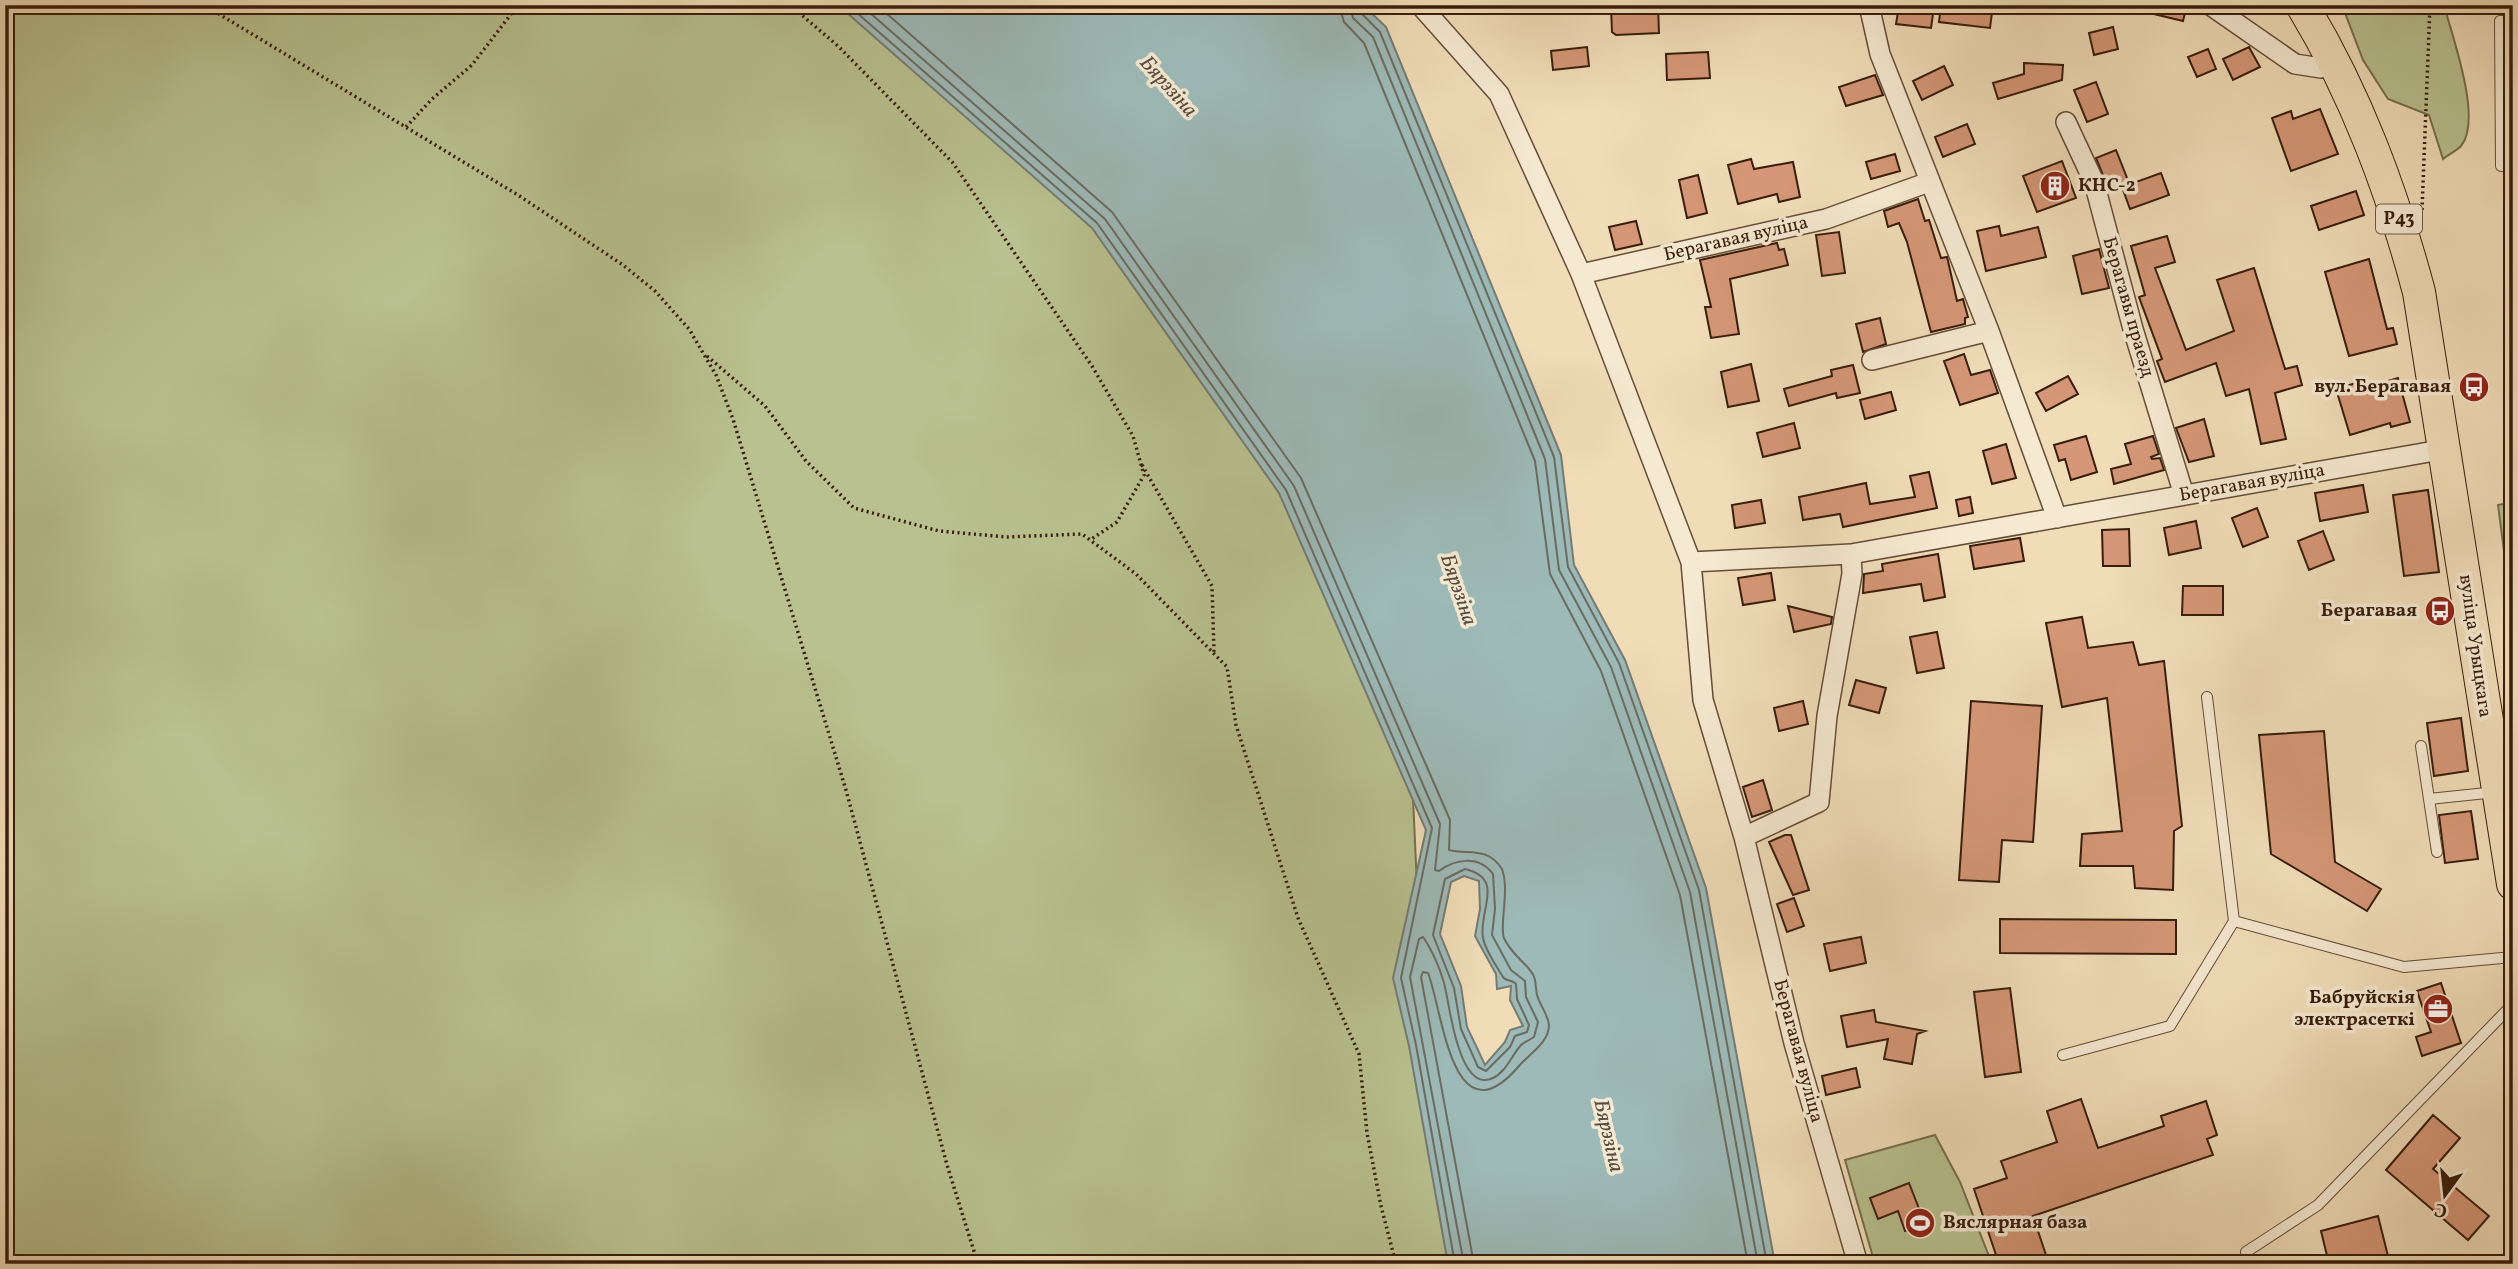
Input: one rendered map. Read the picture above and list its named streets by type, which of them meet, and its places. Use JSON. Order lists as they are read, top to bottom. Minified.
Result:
{"streets":{"main road":["Р43","вуліца Урыцкага"],"street":["Берагавая вуліца","Берагавы праезд"]},"crossings":[["Р43","Берагавая вуліца"],["Р43","вуліца Урыцкага"],["Берагавая вуліца","Берагавы праезд"],["Берагавая вуліца","вуліца Урыцкага"]],"water":["Бярэзіна"],"places":{"building":["КНС-2"],"bus stop":["вул. Берагавая","Берагавая"],"office":["Бабруйскія электрасеткі"],"sports":["Вяслярная база"]},"north":"bottom"}
